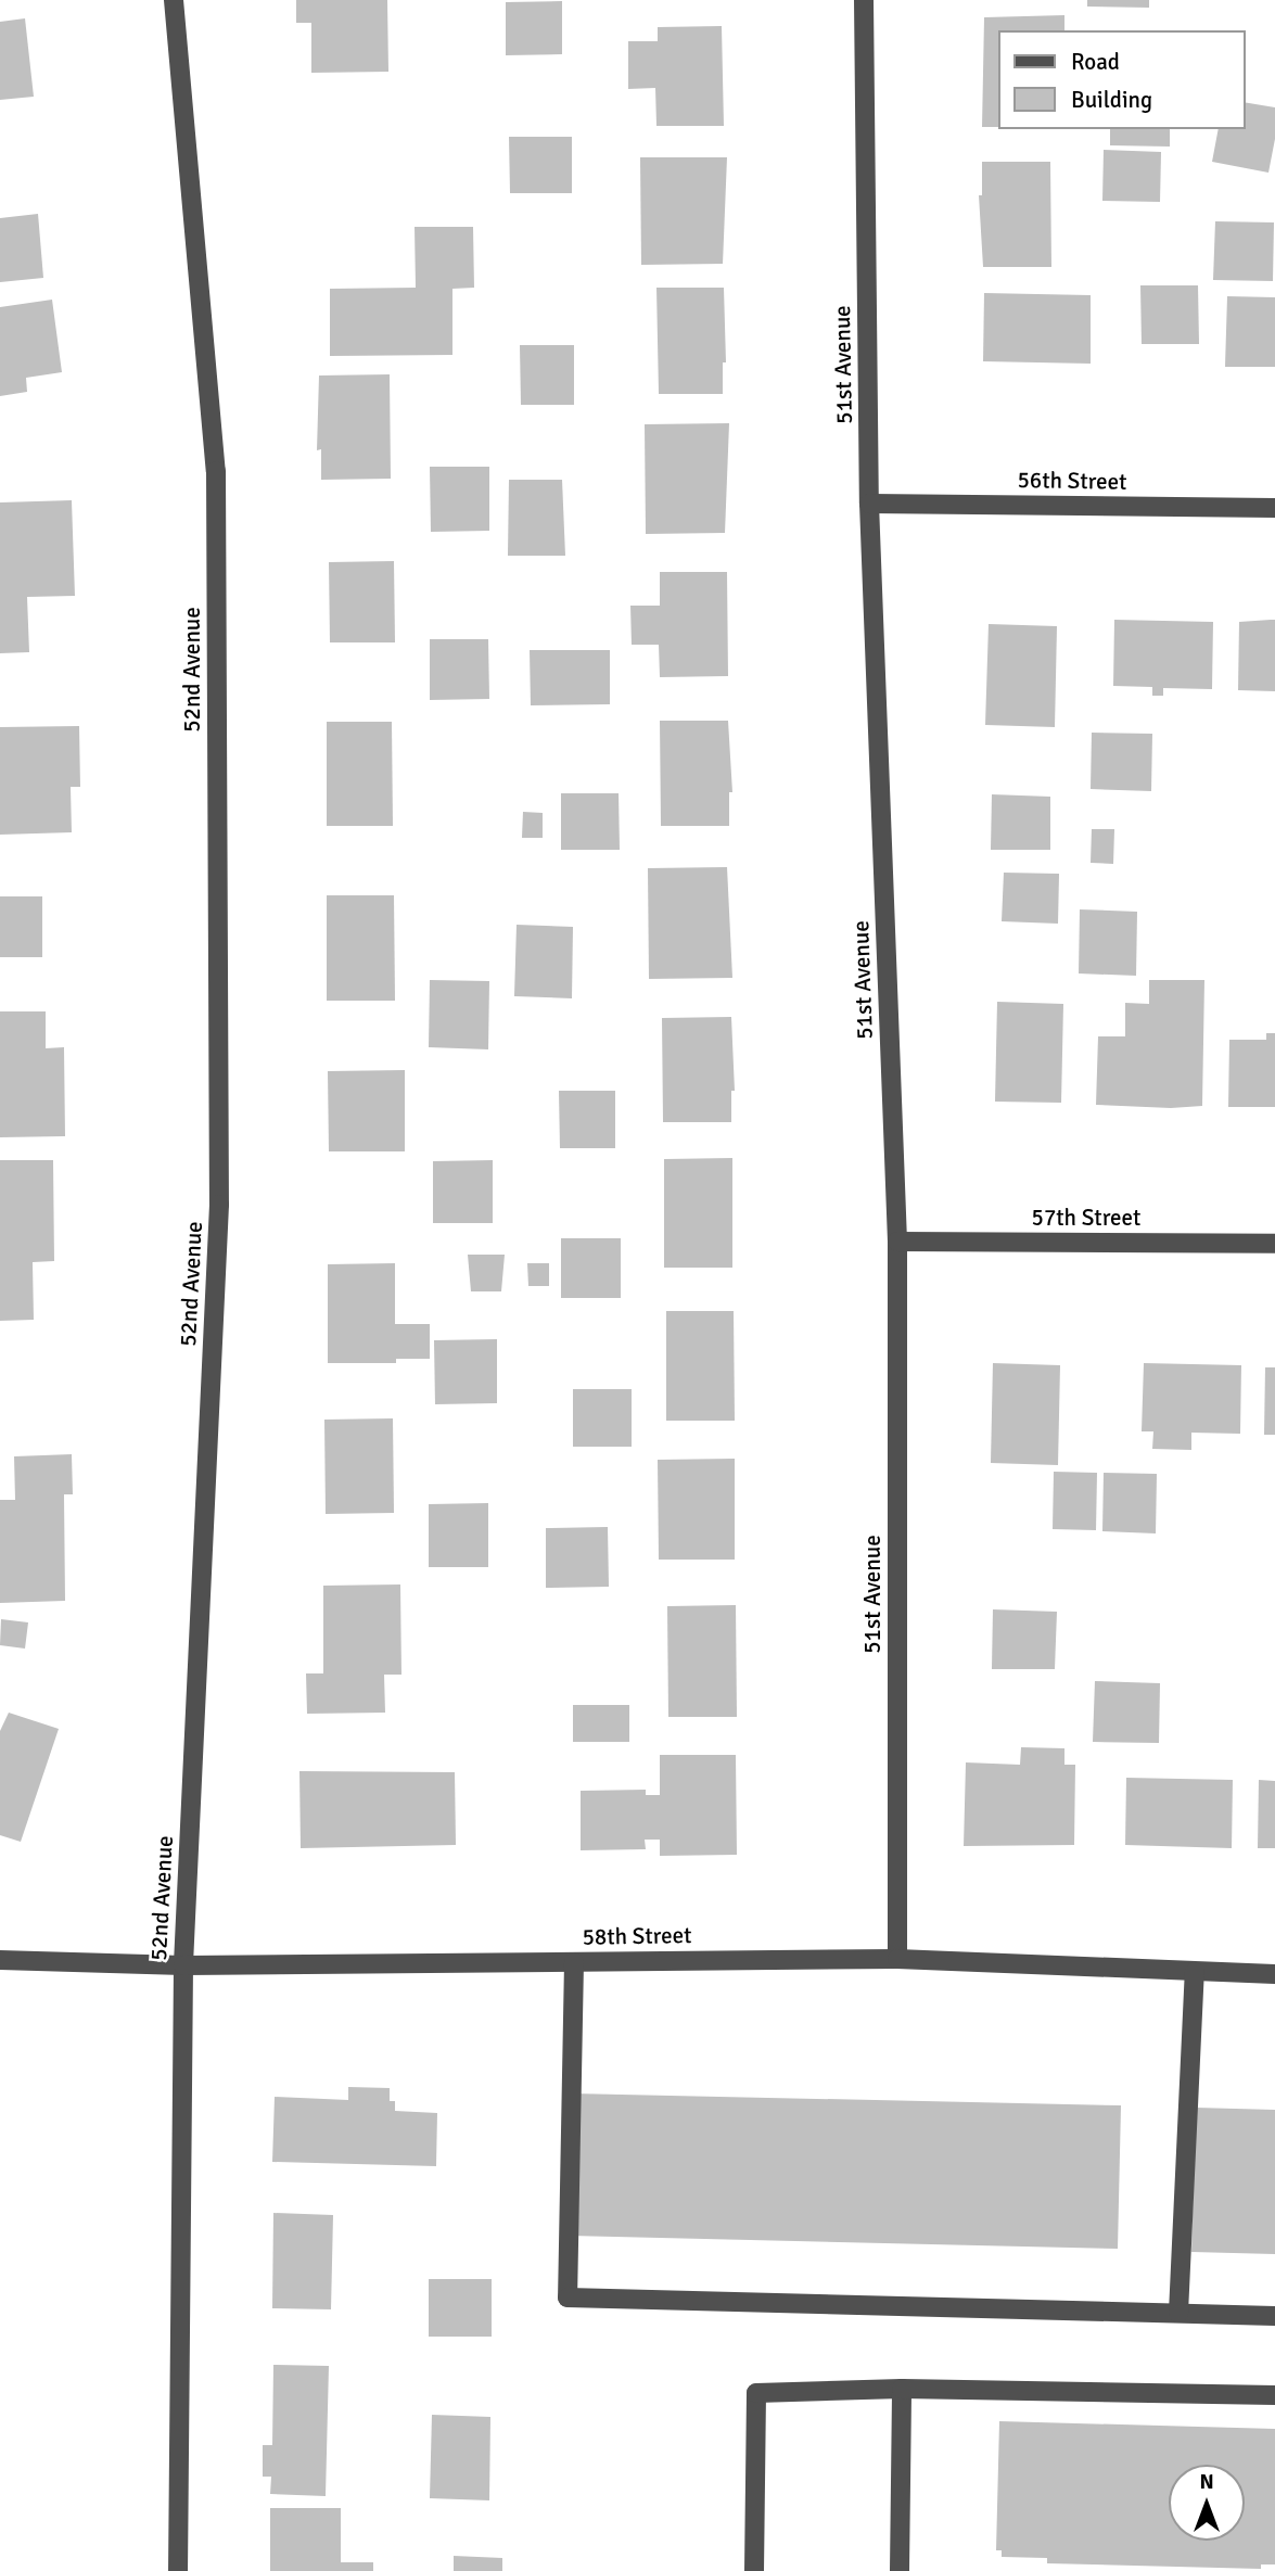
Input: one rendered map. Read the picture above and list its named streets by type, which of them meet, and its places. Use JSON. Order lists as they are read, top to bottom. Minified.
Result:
{"streets":{"street":["51st Avenue","56th Street","52nd Avenue","57th Street","58th Street"]},"crossings":[["51st Avenue","56th Street"],["51st Avenue","57th Street"],["51st Avenue","58th Street"],["52nd Avenue","58th Street"]],"legend":["Road","Building"],"north":"top"}
